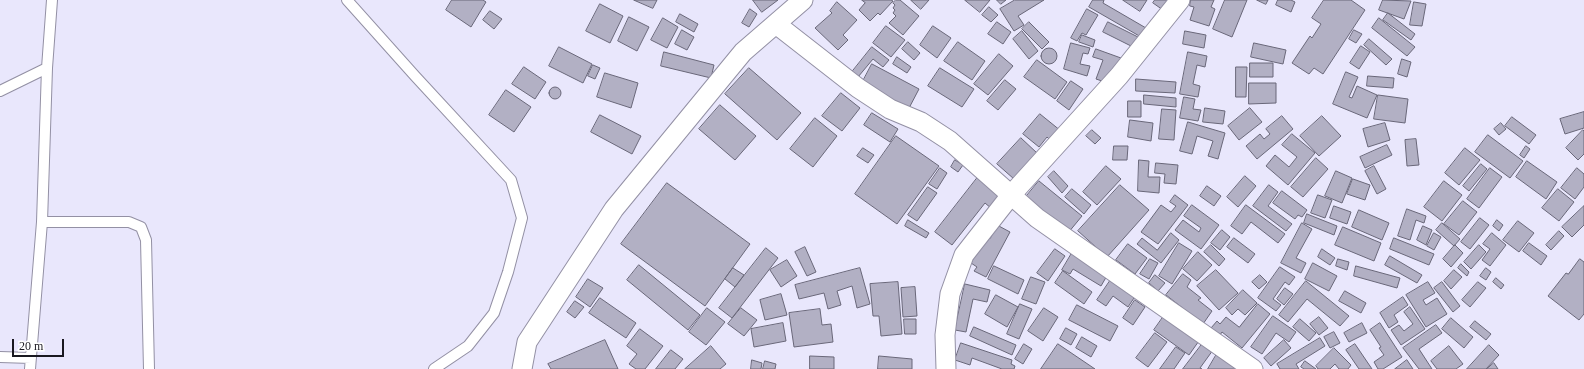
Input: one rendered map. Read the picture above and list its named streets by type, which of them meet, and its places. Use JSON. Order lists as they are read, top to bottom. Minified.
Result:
{"scale_bar":"20 m"}
